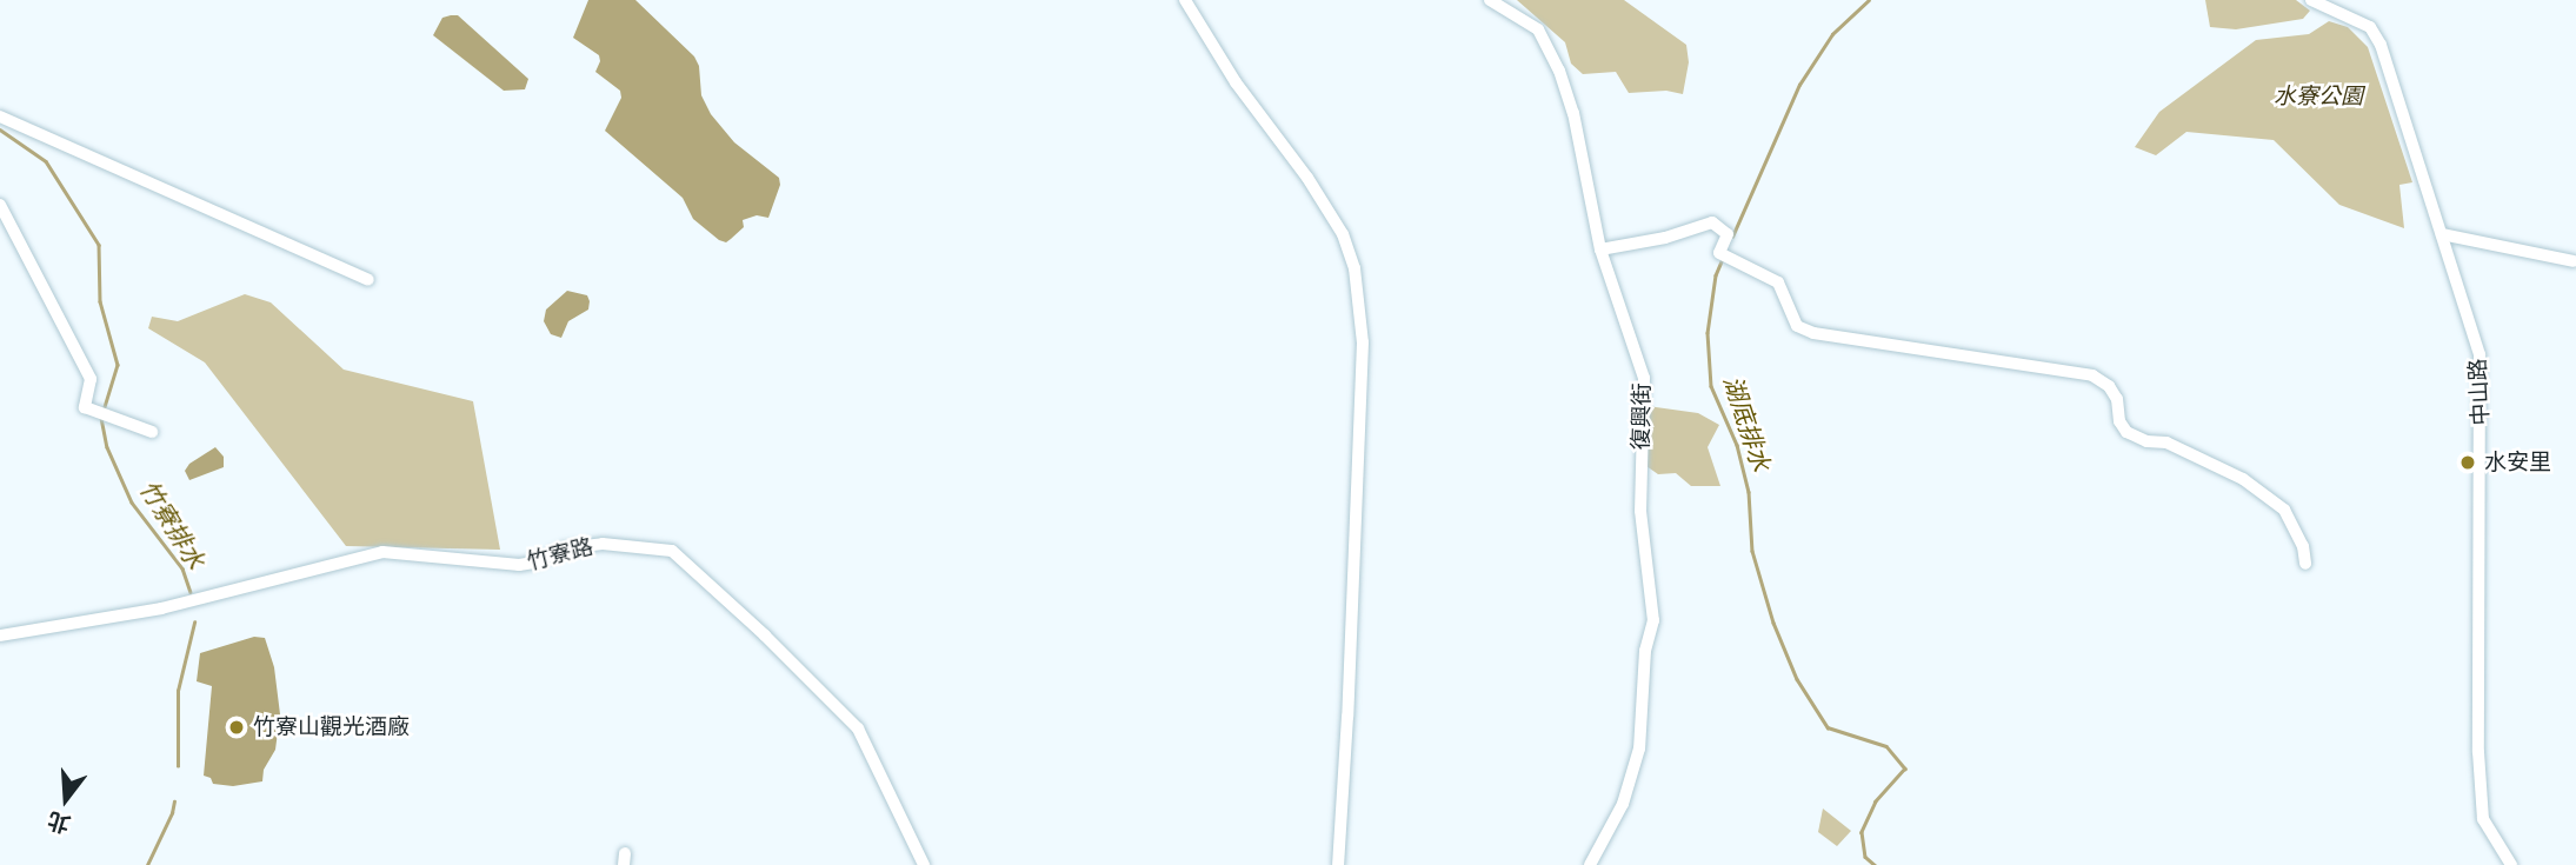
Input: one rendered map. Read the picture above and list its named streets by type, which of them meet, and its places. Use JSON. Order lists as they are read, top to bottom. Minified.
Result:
{"streets":{"street":["中山路","復興街","竹寮路"]},"water":["湖底排水","竹寮排水"],"parks":["水寮公園"],"places":["水安里","竹寮山觀光酒廠"],"north":"bottom"}
